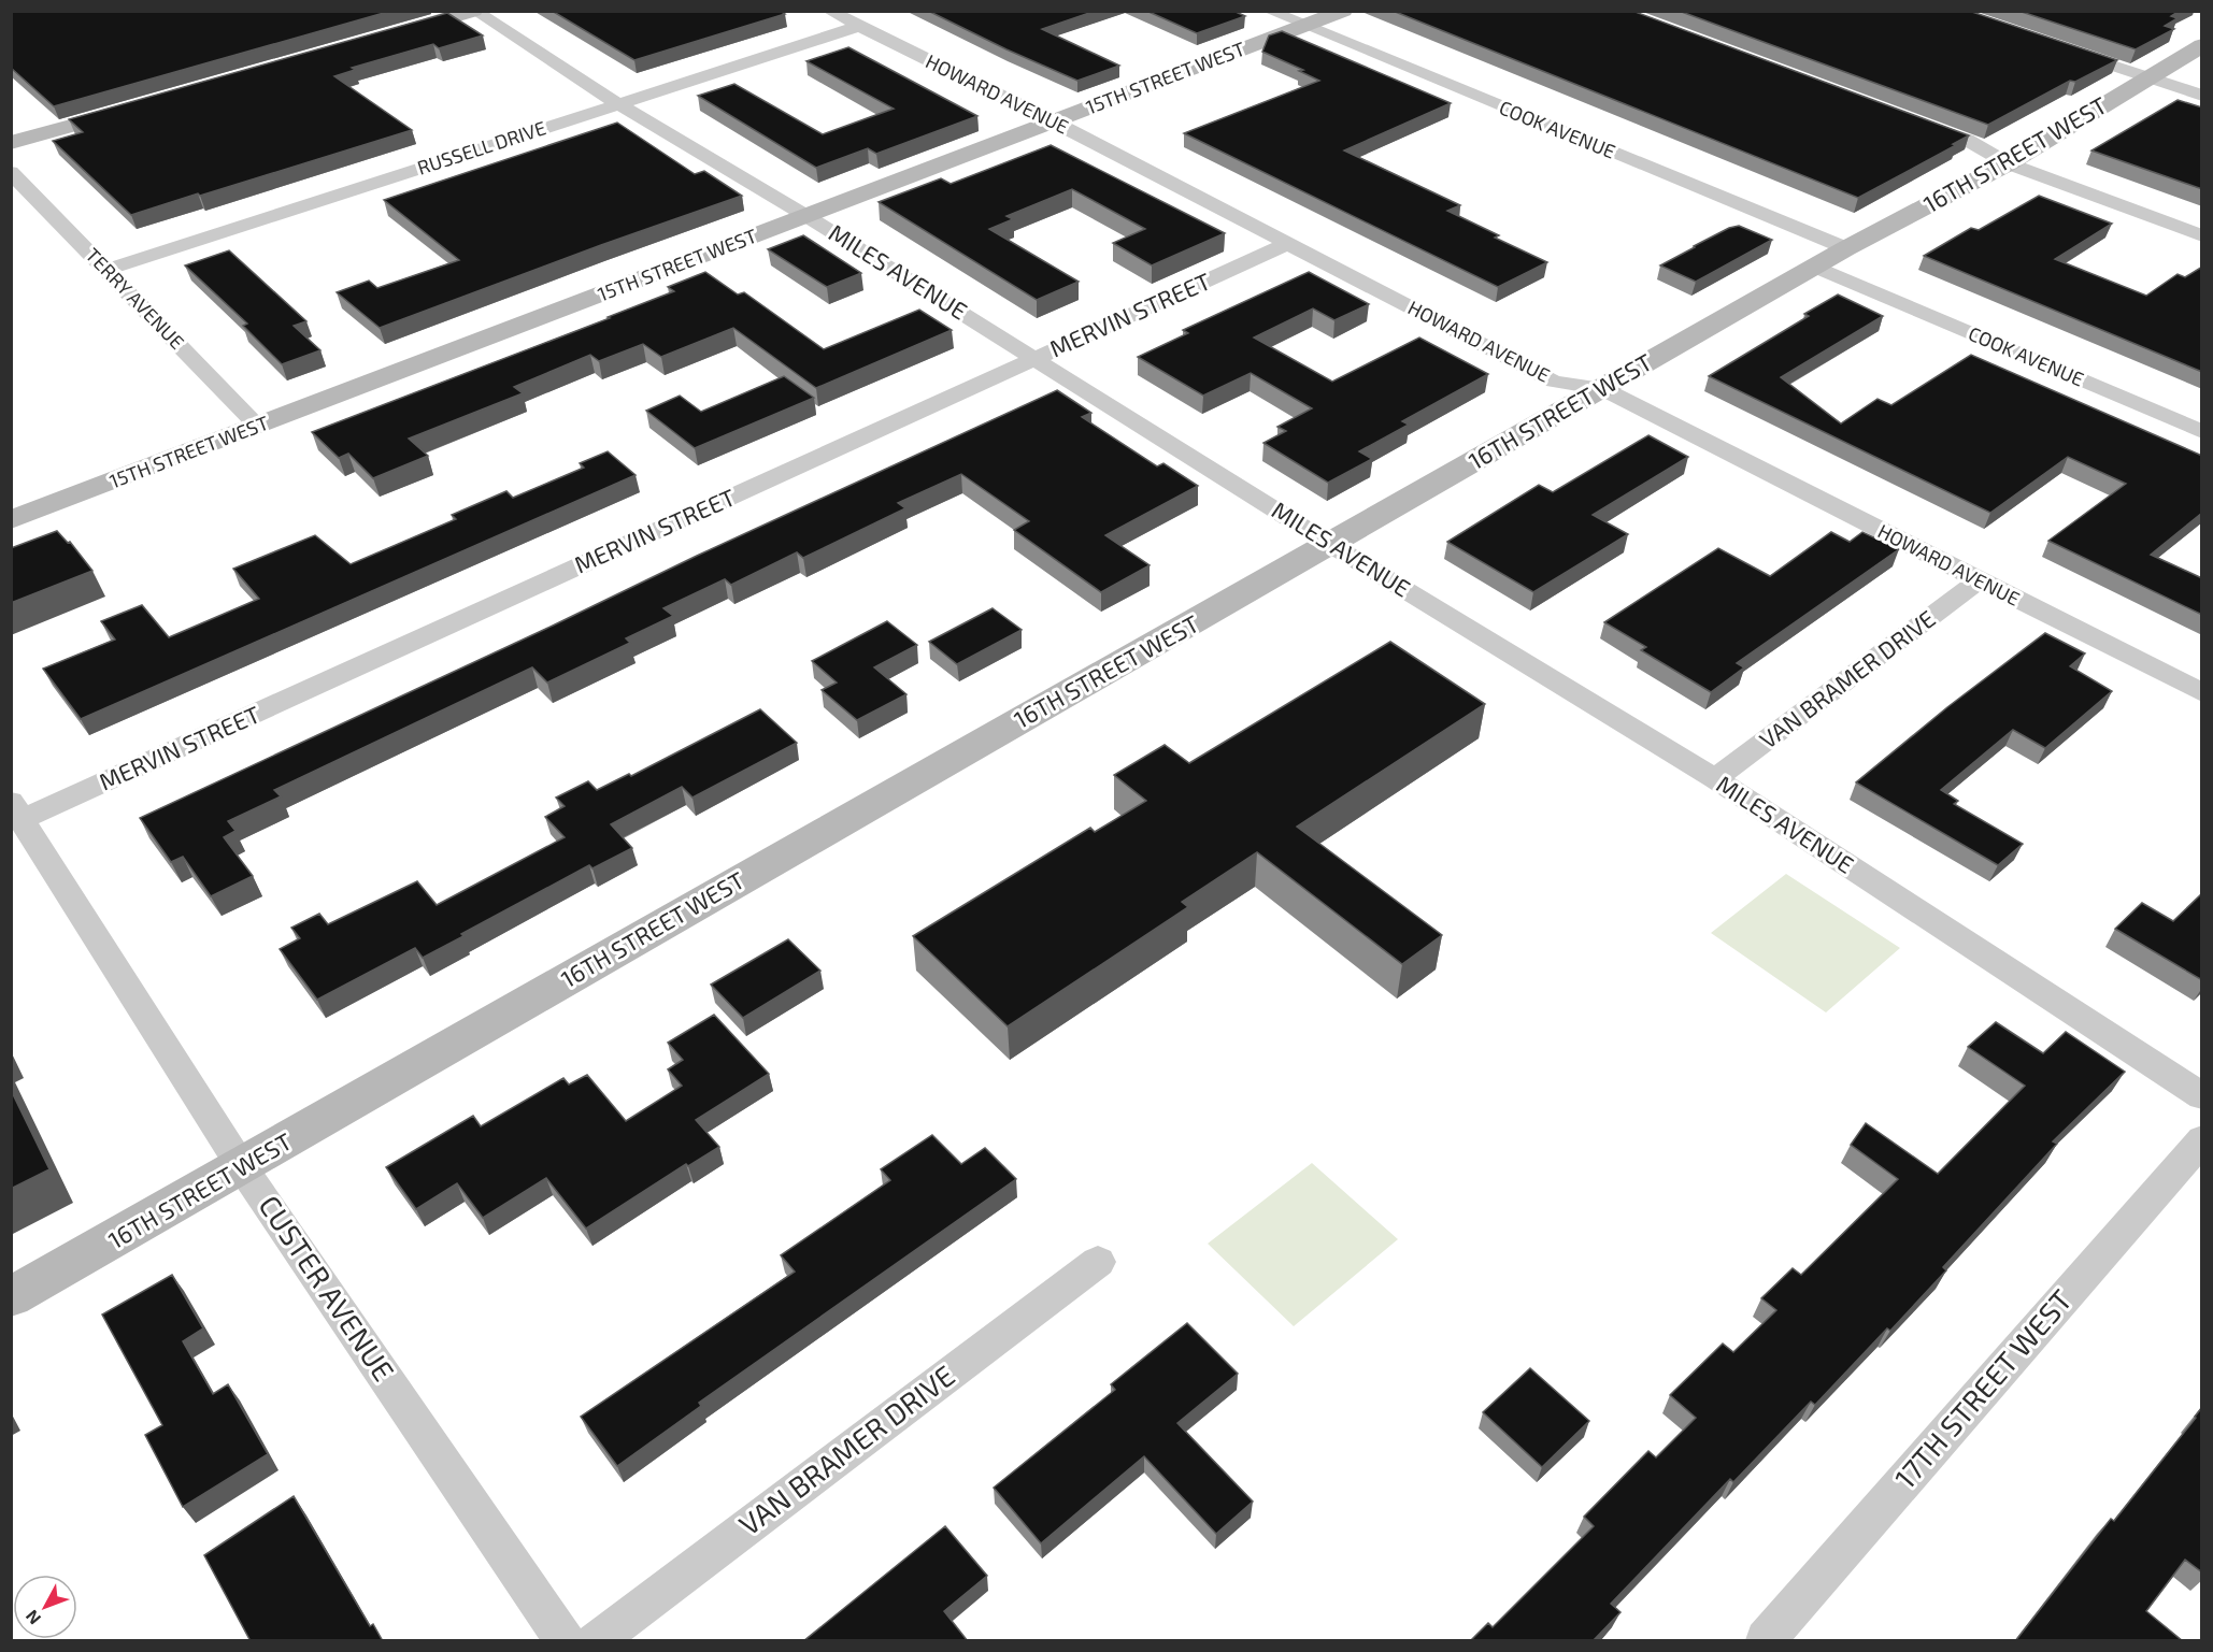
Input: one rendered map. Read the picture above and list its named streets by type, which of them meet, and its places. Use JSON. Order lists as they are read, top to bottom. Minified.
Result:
{"streets":{"street":["15TH STREET WEST","HOWARD AVENUE","COOK AVENUE","RUSSELL DRIVE","16TH STREET WEST","MILES AVENUE","TERRY AVENUE","MERVIN STREET","VAN BRAMER DRIVE","CUSTER AVENUE","17TH STREET WEST"]},"crossings":[["15TH STREET WEST","HOWARD AVENUE"],["15TH STREET WEST","COOK AVENUE"],["15TH STREET WEST","MILES AVENUE"],["15TH STREET WEST","TERRY AVENUE"],["HOWARD AVENUE","RUSSELL DRIVE"],["HOWARD AVENUE","16TH STREET WEST"],["HOWARD AVENUE","MERVIN STREET"],["HOWARD AVENUE","VAN BRAMER DRIVE"],["COOK AVENUE","16TH STREET WEST"],["RUSSELL DRIVE","MILES AVENUE"],["RUSSELL DRIVE","TERRY AVENUE"],["16TH STREET WEST","MILES AVENUE"],["16TH STREET WEST","CUSTER AVENUE"],["MILES AVENUE","MERVIN STREET"],["MILES AVENUE","VAN BRAMER DRIVE"],["MERVIN STREET","CUSTER AVENUE"]],"north":"bottom left"}
